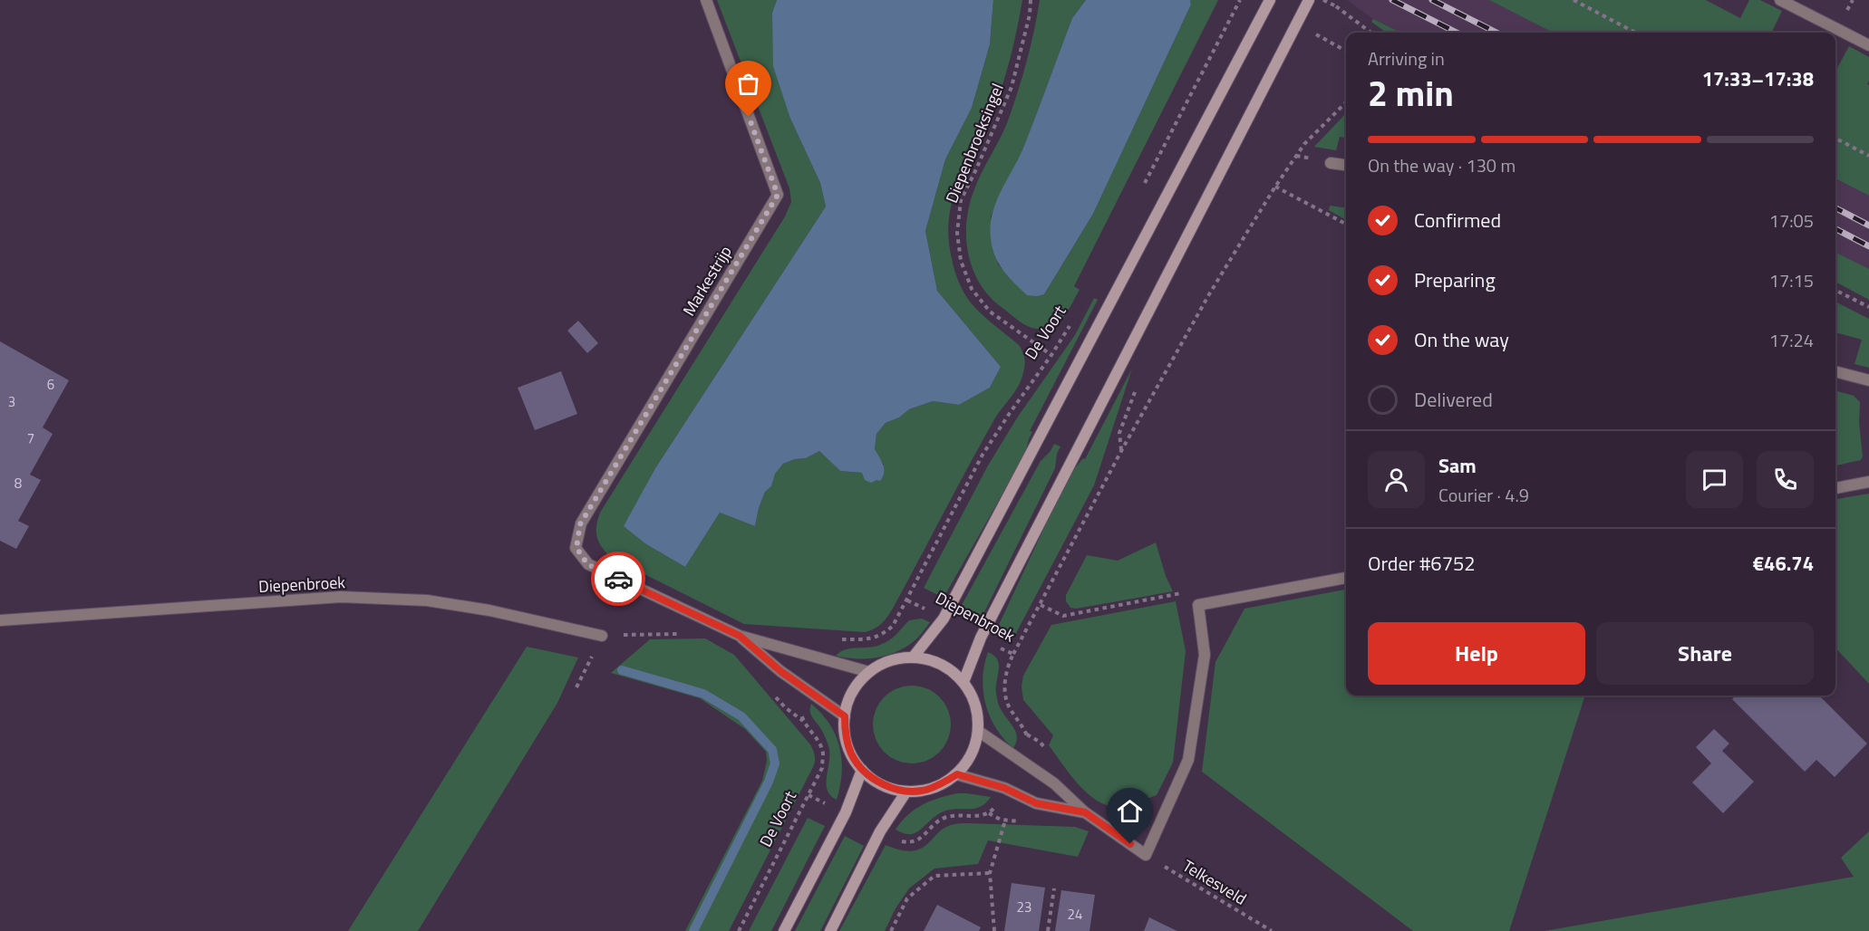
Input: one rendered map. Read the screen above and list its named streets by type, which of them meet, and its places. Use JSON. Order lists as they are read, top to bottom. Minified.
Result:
{"streets":{"street":["Markestrijp","Diepenbroek"],"path":["Diepenbroeksingel","De Voort","Telkesveld"]},"crossings":[["Diepenbroeksingel","De Voort"],["De Voort","Diepenbroek"]],"house_numbers":["6","3","7","8","23","24"],"page":{"heading":["2 min","Arriving in","17:33–17:38"],"panel":["Sam","Courier · 4.9","Order #6752","€46.74"],"bar":"On the way · 130 m","list":[["Confirmed","17:05"],["Preparing","17:15"],["On the way","17:24"],"Delivered"],"buttons":["Help","Share"]}}
